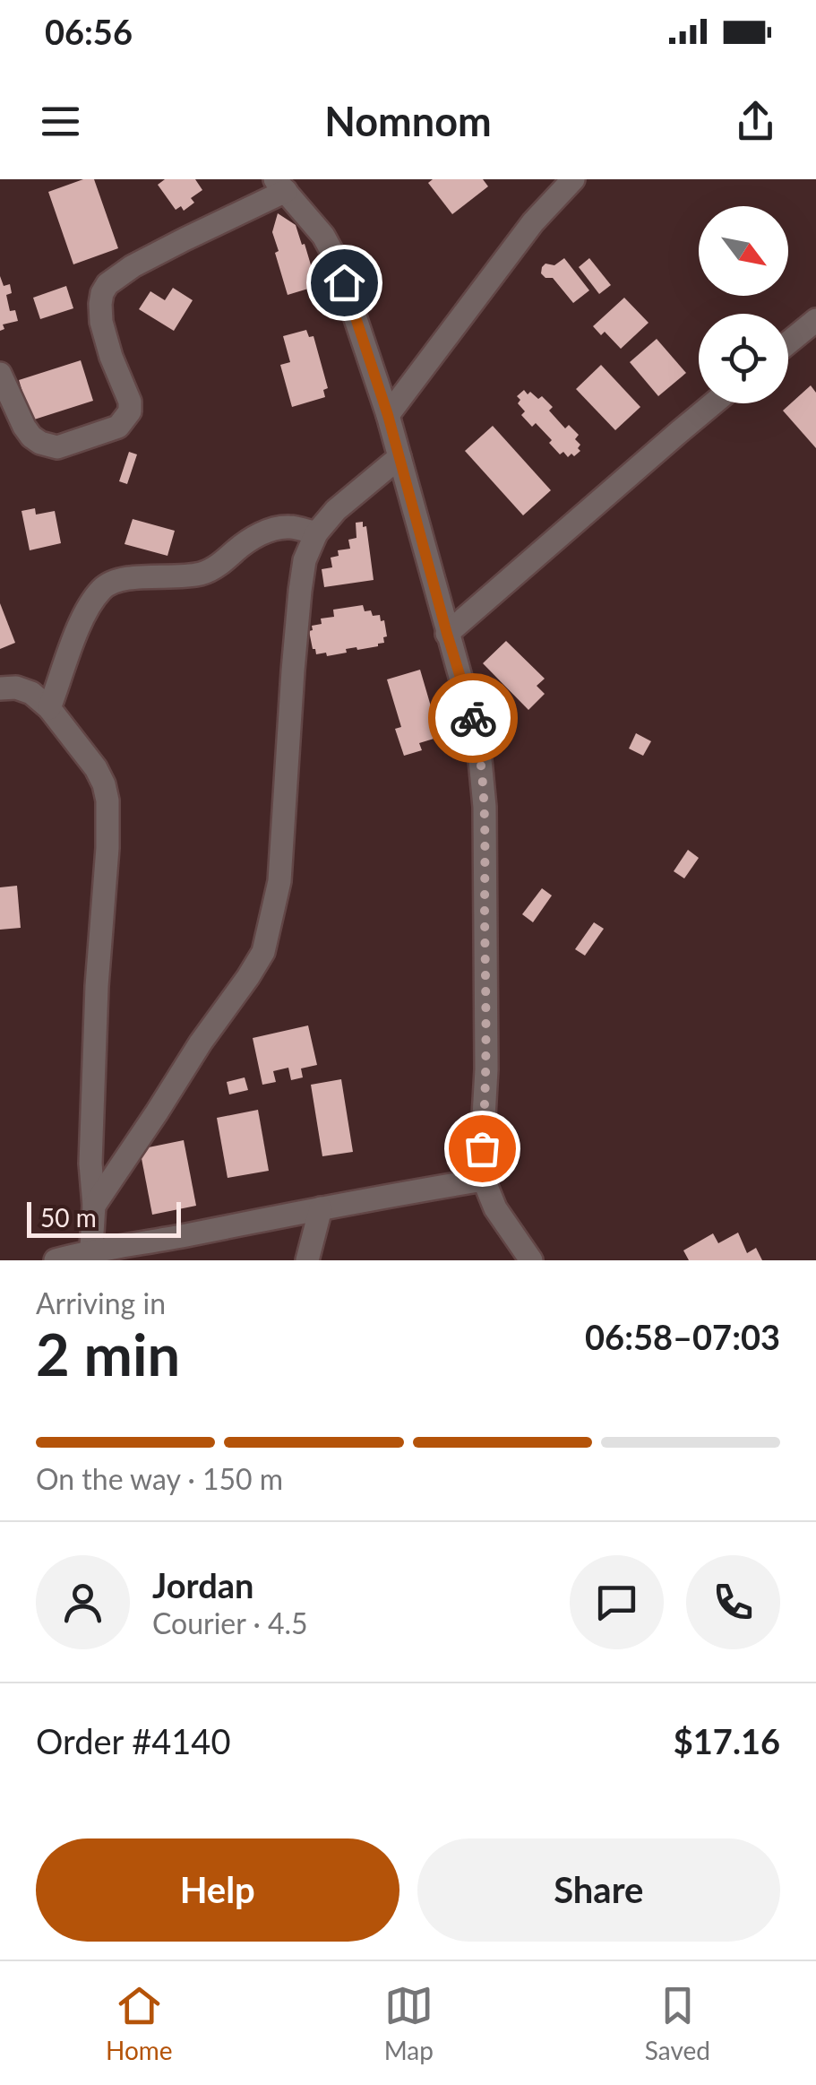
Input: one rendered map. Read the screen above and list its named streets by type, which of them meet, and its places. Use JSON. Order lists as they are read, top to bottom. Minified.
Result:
{"scale_bar":"50 m","north":"bottom right","page":{"status":"06:56","header":"Nomnom","scale":"50 m","heading":["2 min","Arriving in","06:58–07:03"],"panel":["Jordan","Courier · 4.5","Order #4140","$17.16"],"bar":"On the way · 150 m","buttons":["Help","Share"],"tabs":["Home","Map","Saved"]}}
